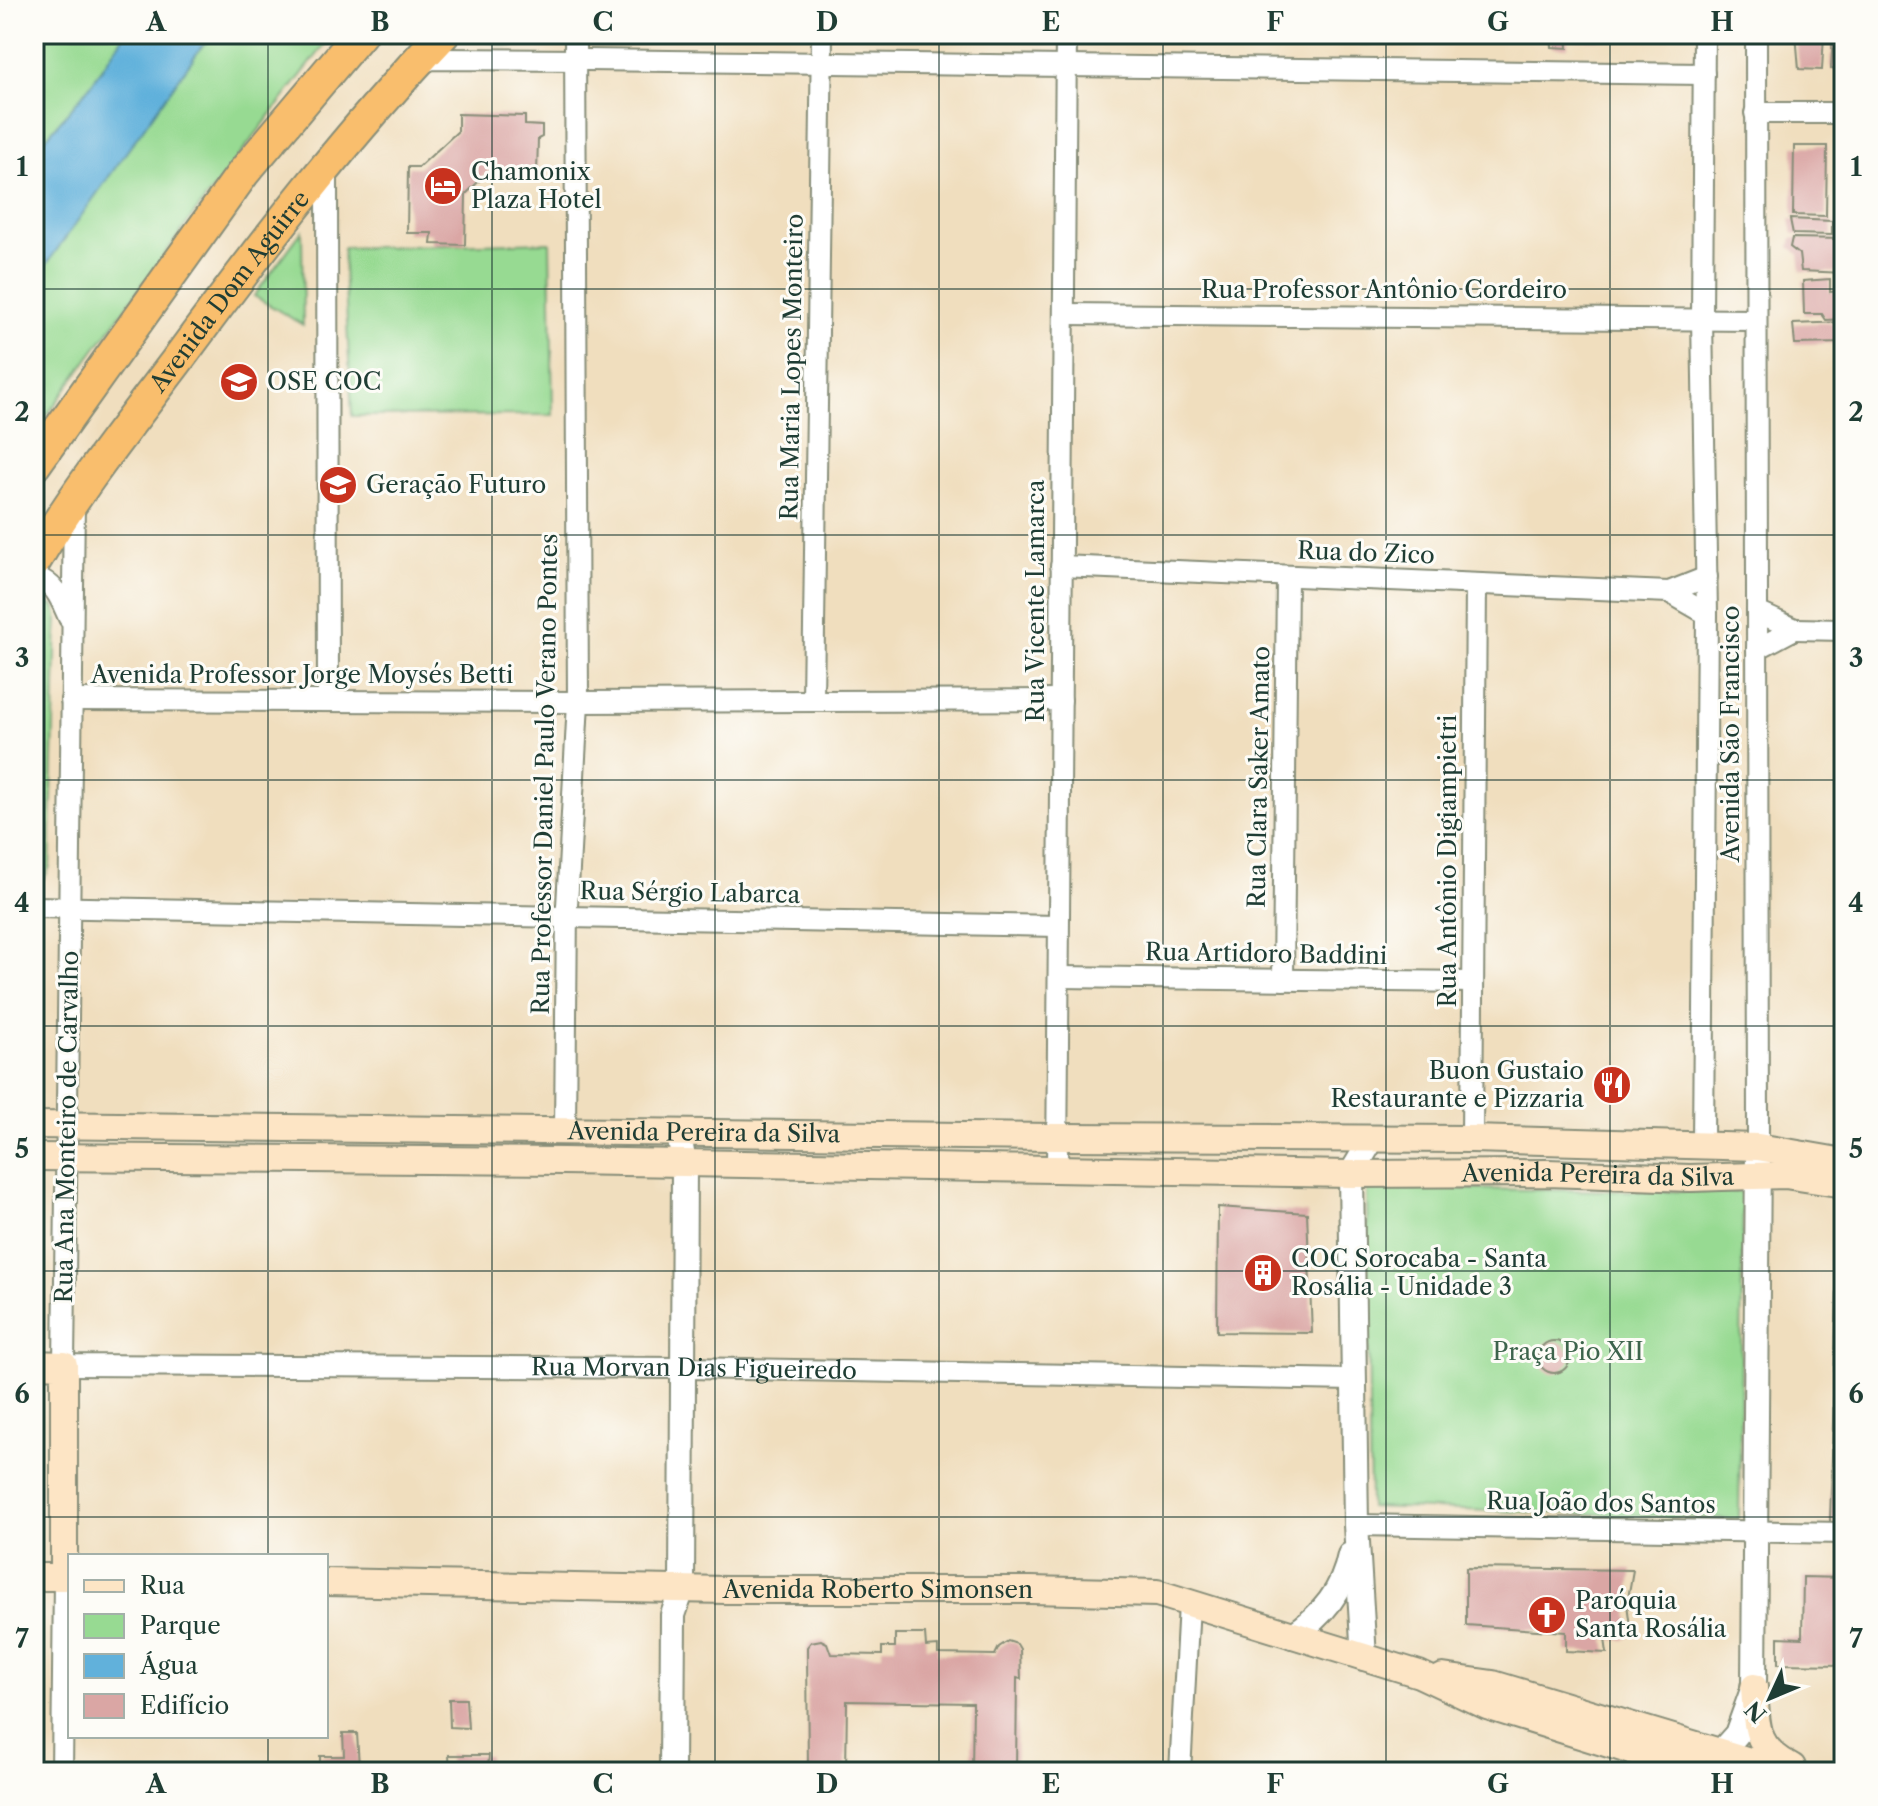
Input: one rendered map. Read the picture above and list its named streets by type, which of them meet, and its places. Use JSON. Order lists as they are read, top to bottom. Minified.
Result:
{"streets":{"highway":["Avenida Dom Aguirre"],"main road":["Rua Ana Monteiro de Carvalho","Avenida Pereira da Silva","Rua Morvan Dias Figueiredo","Avenida Roberto Simonsen"],"street":["Rua Professor Antônio Cordeiro","Rua Maria Lopes Monteiro","Rua do Zico","Rua Vicente Lamarca","Avenida Professor Jorge Moysés Betti","Avenida São Francisco","Rua Professor Daniel Paulo Verano Pontes","Rua Clara Saker Amato","Rua Antônio Digiampietri","Rua Sérgio Labarca","Rua Artidoro Baddini","Rua João dos Santos"]},"crossings":[["Rua Professor Antônio Cordeiro","Rua Vicente Lamarca"],["Rua Professor Antônio Cordeiro","Avenida São Francisco"],["Avenida Dom Aguirre","Rua Ana Monteiro de Carvalho"],["Rua Maria Lopes Monteiro","Avenida Professor Jorge Moysés Betti"],["Rua do Zico","Rua Vicente Lamarca"],["Rua do Zico","Avenida São Francisco"],["Rua do Zico","Rua Clara Saker Amato"],["Rua do Zico","Rua Antônio Digiampietri"],["Rua Vicente Lamarca","Avenida Professor Jorge Moysés Betti"],["Rua Vicente Lamarca","Rua Sérgio Labarca"],["Rua Vicente Lamarca","Rua Artidoro Baddini"],["Rua Vicente Lamarca","Avenida Pereira da Silva"],["Avenida Professor Jorge Moysés Betti","Rua Professor Daniel Paulo Verano Pontes"],["Avenida Professor Jorge Moysés Betti","Rua Ana Monteiro de Carvalho"],["Avenida São Francisco","Avenida Pereira da Silva"],["Rua Professor Daniel Paulo Verano Pontes","Rua Sérgio Labarca"],["Rua Professor Daniel Paulo Verano Pontes","Avenida Pereira da Silva"],["Rua Clara Saker Amato","Rua Artidoro Baddini"],["Rua Antônio Digiampietri","Rua Artidoro Baddini"],["Rua Antônio Digiampietri","Avenida Pereira da Silva"],["Rua Sérgio Labarca","Rua Ana Monteiro de Carvalho"],["Rua Ana Monteiro de Carvalho","Avenida Pereira da Silva"],["Rua Ana Monteiro de Carvalho","Rua Morvan Dias Figueiredo"]],"parks":["Praça Pio XII"],"places":{"hotel":["Chamonix Plaza Hotel"],"school or university":["OSE COC","Geração Futuro"],"restaurant":["Buon Gustaio Restaurante e Pizzaria"],"building":["COC Sorocaba - Santa Rosália - Unidade 3"],"church":["Paróquia Santa Rosália"]},"legend":["Rua","Parque","Água","Edifício"],"north":"bottom left","grid":{"columns":["A","B","C","D","E","F","G","H"],"rows":["1","2","3","4","5","6","7"]}}
